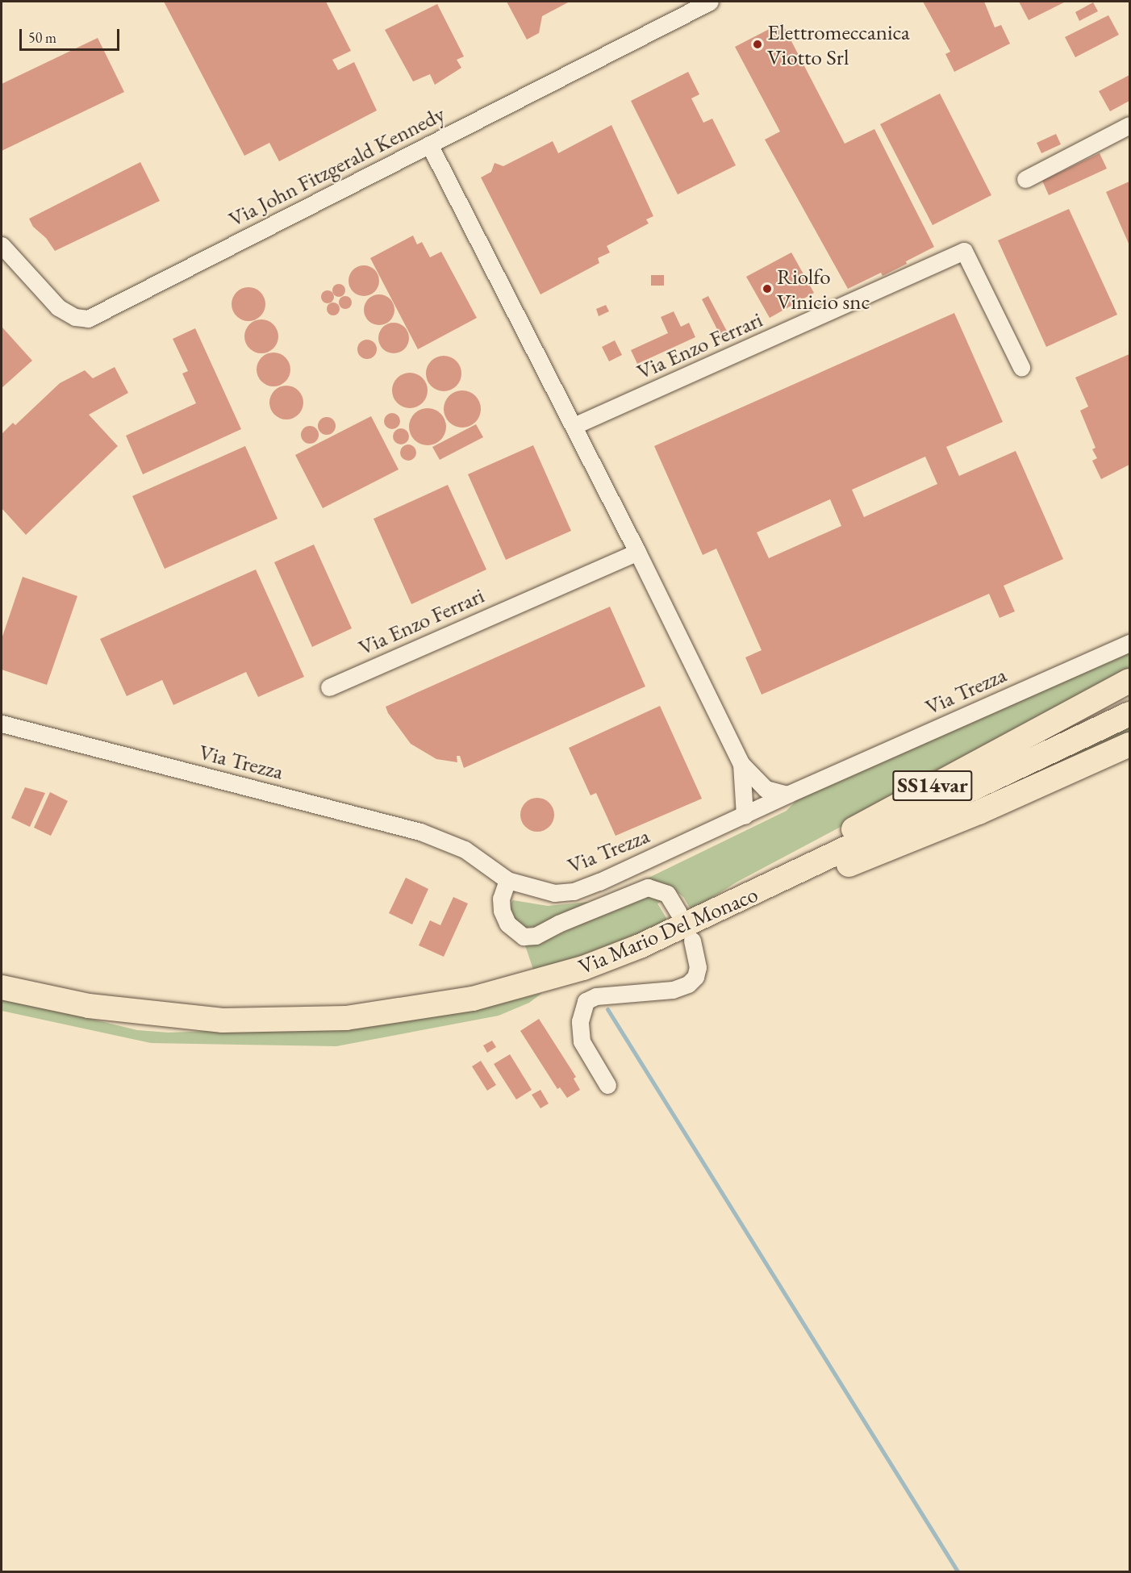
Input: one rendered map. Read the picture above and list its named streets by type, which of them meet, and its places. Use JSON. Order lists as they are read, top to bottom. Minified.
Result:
{"streets":{"highway":["SS14var","Via Mario Del Monaco"],"street":["Via John Fitzgerald Kennedy","Via Enzo Ferrari","Via Trezza"]},"crossings":[["SS14var","Via Mario Del Monaco"]],"places":["Elettromeccanica Viotto Srl","Riolfo Vinicio snc"],"scale_bar":"50 m"}
